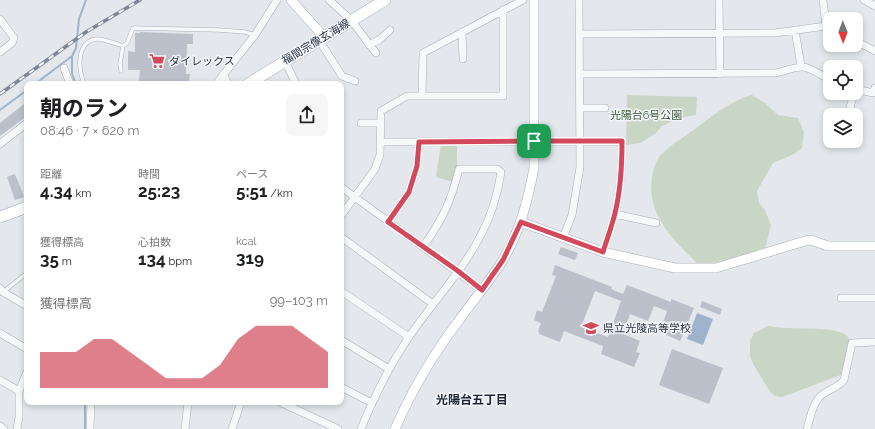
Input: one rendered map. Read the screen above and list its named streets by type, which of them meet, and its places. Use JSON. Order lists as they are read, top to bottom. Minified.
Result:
{"streets":{"main road":["福間宗像玄海線"]},"districts":["光陽台五丁目"],"parks":["光陽台6号公園"],"places":{"supermarket":["ダイレックス"],"school or university":["県立光陵高等学校"]},"north":"bottom","page":{"heading":["朝のラン","08:46 · 7 × 620 m"],"stats":[["距離","4.34 km"],["時間","25:23"],["ペース","5:51 /km"],["獲得標高","35 m"],["心拍数","134 bpm"],["kcal","319"]],"chart":["獲得標高","99–103 m"]}}
